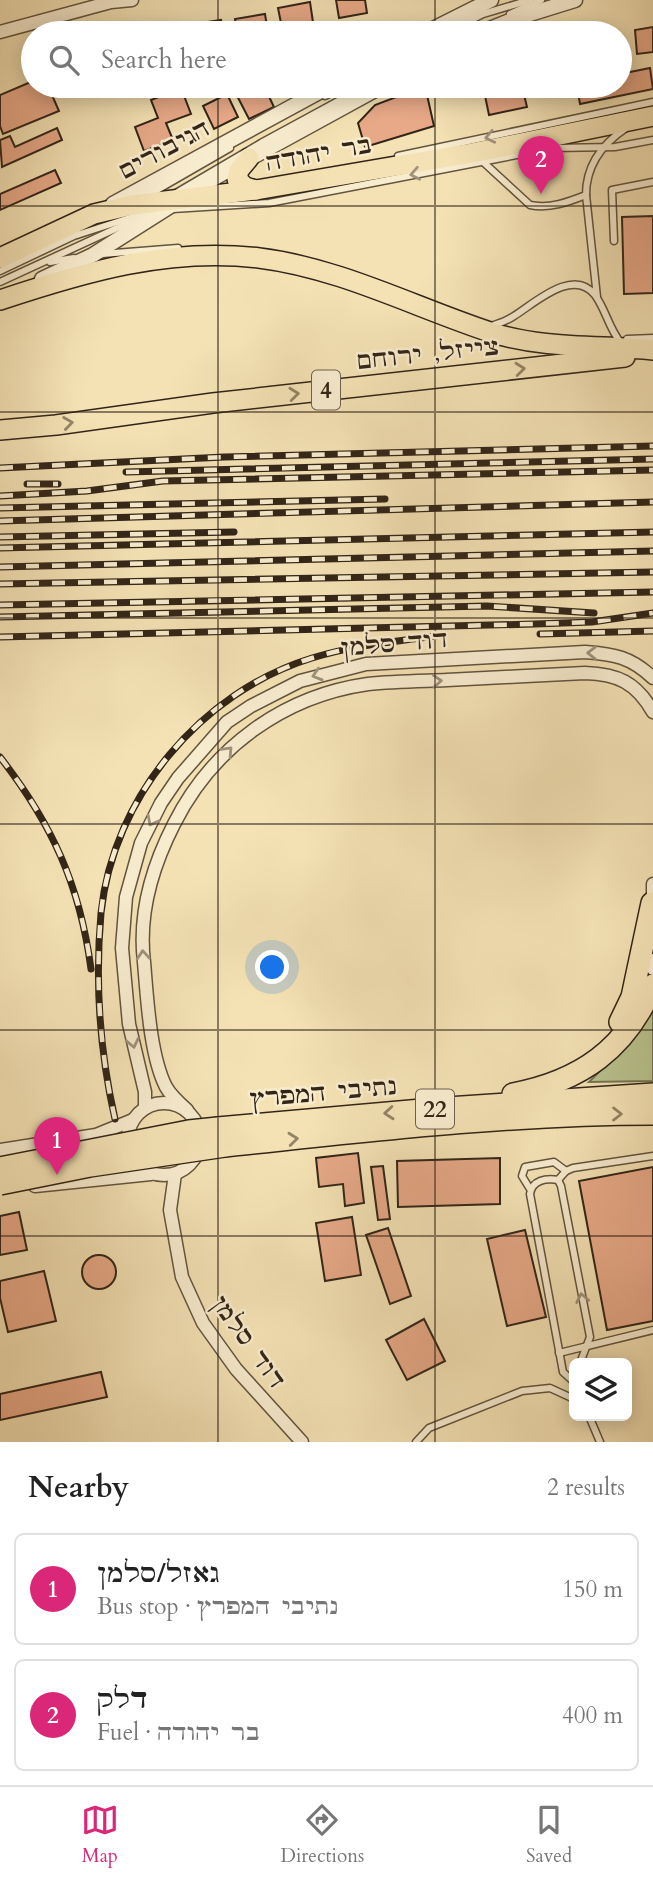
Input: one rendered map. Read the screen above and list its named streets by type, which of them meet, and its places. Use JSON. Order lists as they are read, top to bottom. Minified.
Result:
{"streets":{"highway":["בר יהודה","צייזל, ירוחם","4","נתיבי המפרץ","22"],"street":["הגיבורים","דוד סלמן"]},"crossings":[["הגיבורים","בר יהודה"]],"page":{"search":"Search here","pins":["2","1"],"heading":["Nearby","2 results"],"list":[{"mark":"1","name":"גאזל/סלמן","note":"Bus stop · נתיבי המפרץ","value":"150 m"},{"mark":"2","name":"דלק","note":"Fuel · בר יהודה","value":"400 m"}],"nav":["Map","Directions","Saved"]}}
